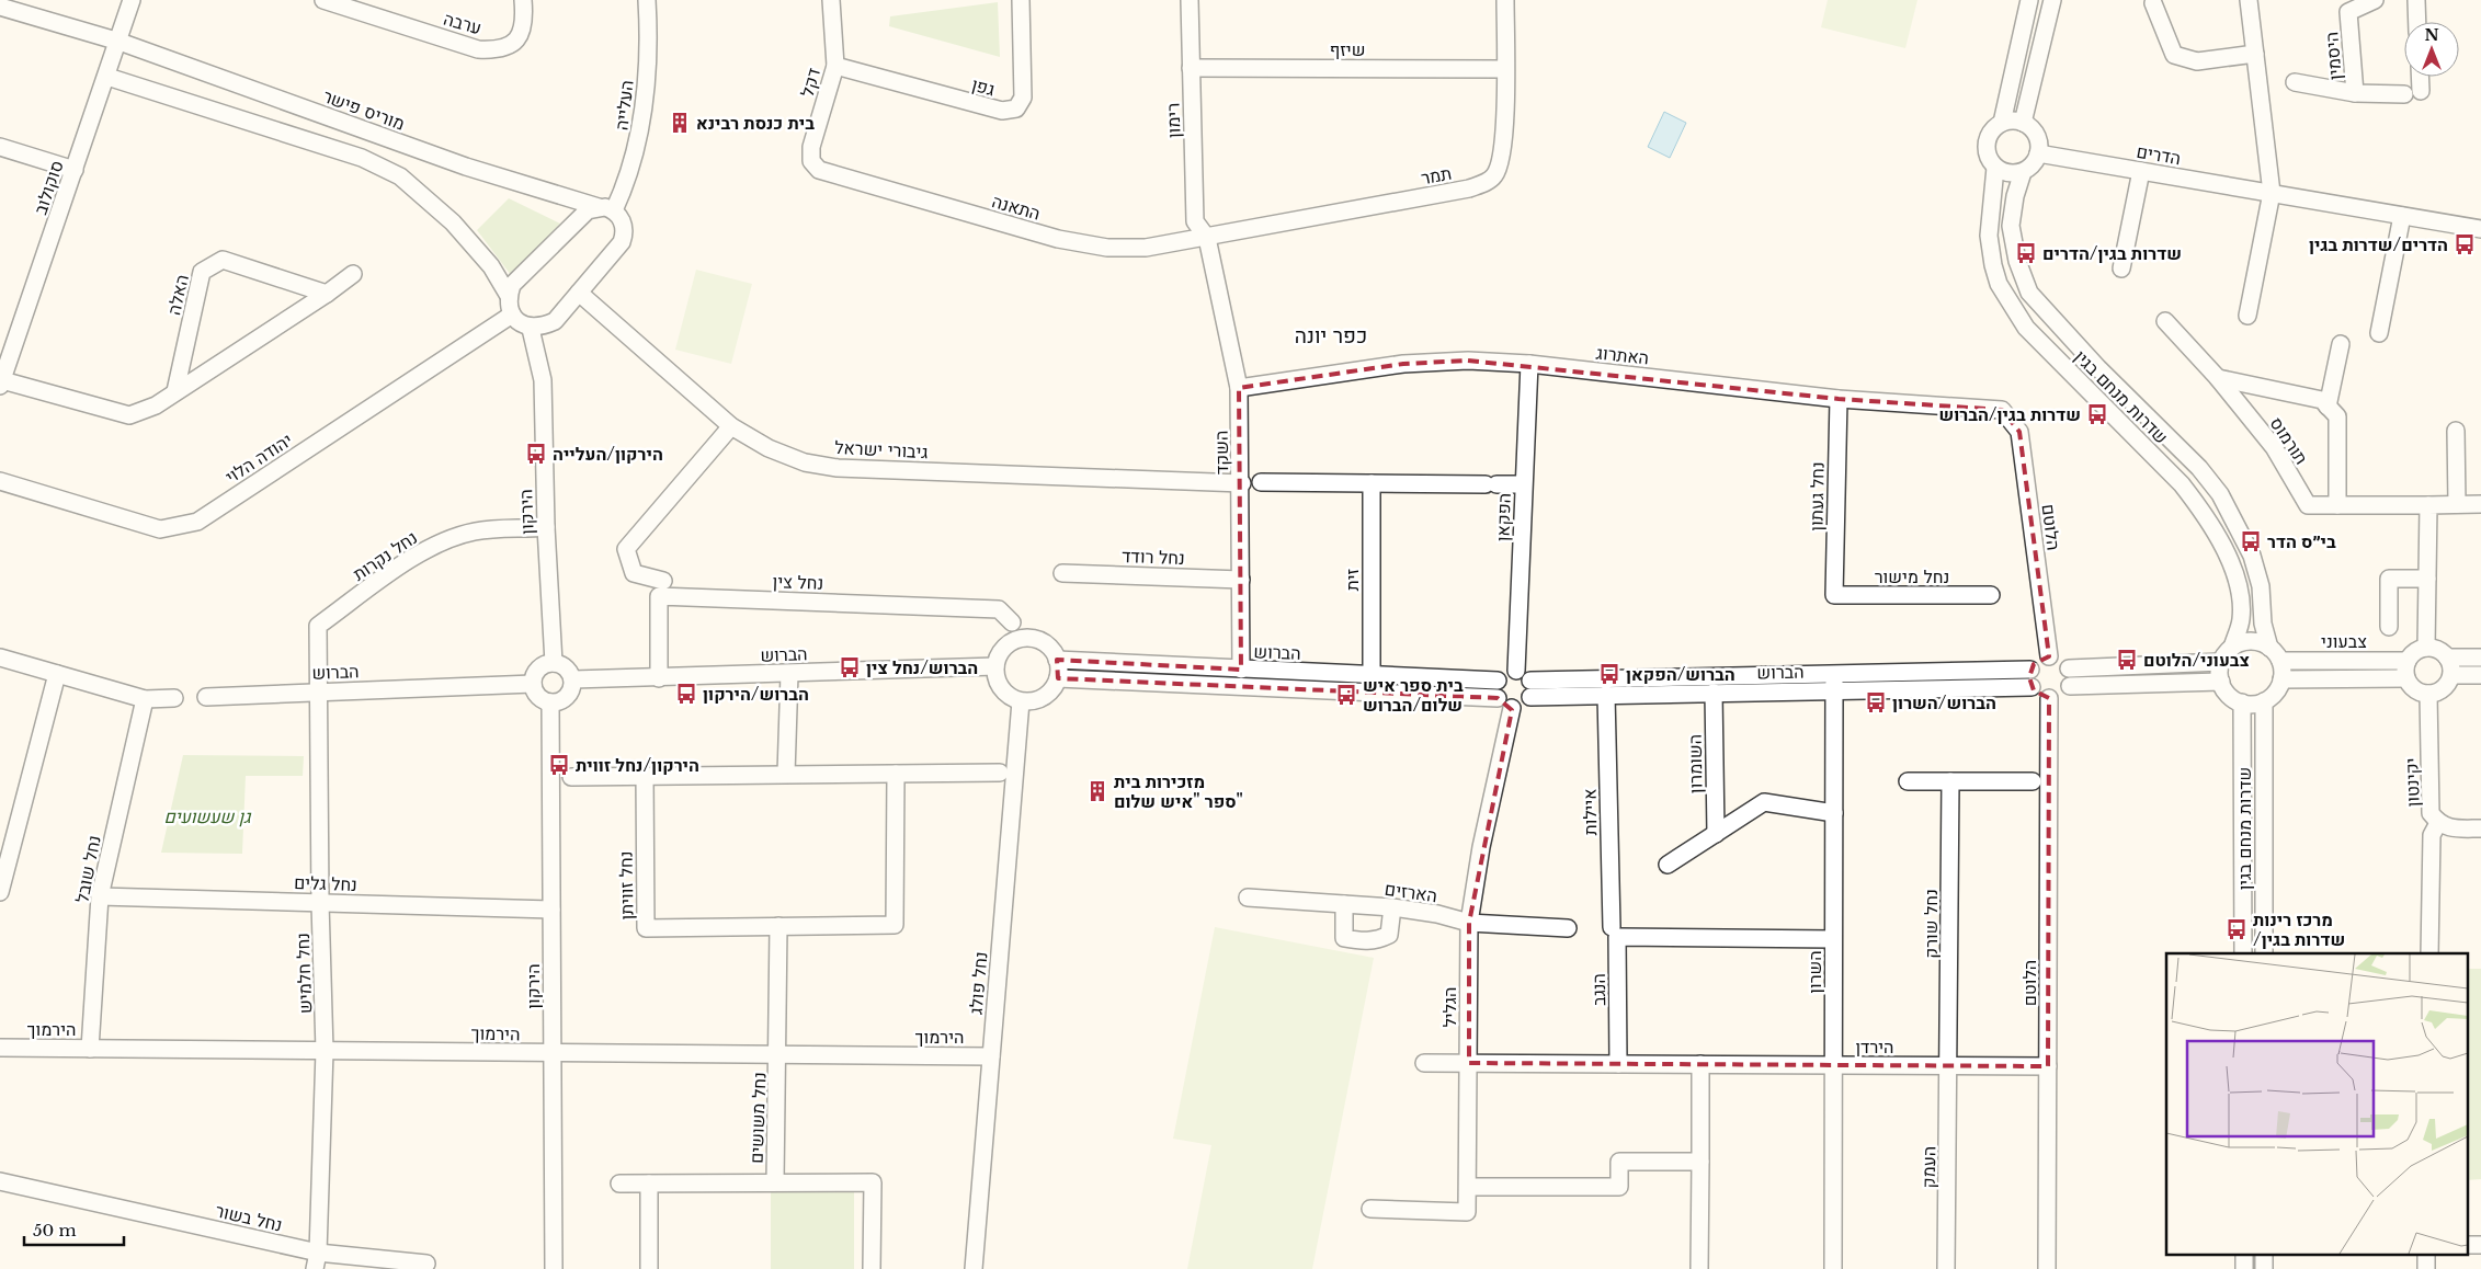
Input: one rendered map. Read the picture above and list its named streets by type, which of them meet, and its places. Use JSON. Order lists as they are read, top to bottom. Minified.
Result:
{"streets":{"street":["ערבה","שיזף","היסמין","דקל","גפן","העלייה","מוריס פישר","רימון","הדרים","תמר","סוקולוב","התאנה","האלה","האתרוג","שדרות מנחם בגין","תורמוס","גיבורי ישראל","השקד","יהודה הלוי","נחל געתון","הירקון","הפקאן","הלוטם","נחל נקרות","נחל רודד","נחל מישור","זית","נחל צין","צבעוני","הברוש","השומרון","יקינטון","איילות","נחל שובל","נחל גלים","נחל זוויתן","הארזים","נחל שורק","השרון","נחל חלמיש","נחל פולג","הנגב","הגליל","הירמוך","הירדן","נחל משושים","העמק","נחל בשור"]},"crossings":[["שיזף","רימון"],["שיזף","תמר"],["דקל","גפן"],["דקל","התאנה"],["העלייה","מוריס פישר"],["מוריס פישר","סוקולוב"],["רימון","תמר"],["רימון","התאנה"],["רימון","השקד"],["הדרים","שדרות מנחם בגין"],["תמר","התאנה"],["תמר","השקד"],["התאנה","השקד"],["האתרוג","השקד"],["האתרוג","נחל געתון"],["האתרוג","הפקאן"],["האתרוג","הלוטם"],["שדרות מנחם בגין","צבעוני"],["גיבורי ישראל","השקד"],["השקד","נחל רודד"],["השקד","הברוש"],["נחל געתון","נחל מישור"],["הירקון","נחל נקרות"],["הירקון","הברוש"],["הירקון","נחל גלים"],["הירקון","הירמוך"],["הפקאן","הברוש"],["הפקאן","הגליל"],["הלוטם","הברוש"],["הלוטם","הירדן"],["נחל נקרות","הברוש"],["נחל נקרות","נחל חלמיש"],["זית","הברוש"],["נחל צין","הברוש"],["צבעוני","יקינטון"],["הברוש","השומרון"],["הברוש","איילות"],["הברוש","השרון"],["הברוש","נחל חלמיש"],["הברוש","נחל פולג"],["הברוש","הגליל"],["נחל שובל","נחל גלים"],["נחל שובל","הירמוך"],["נחל גלים","נחל חלמיש"],["הארזים","הגליל"],["נחל שורק","הירדן"],["נחל שורק","העמק"],["השרון","הנגב"],["השרון","הירדן"],["נחל חלמיש","הירמוך"],["נחל חלמיש","נחל בשור"],["נחל פולג","הירמוך"],["הנגב","הירדן"],["הירמוך","נחל משושים"],["הירדן","העמק"]],"districts":["כפר יונה"],"parks":["גן שעשועים"],"places":{"building":["בית כנסת רבינא","מזכירות בית ספר \"איש שלום\""],"bus stop":["הדרים/שדרות בגין","שדרות בגין/הדרים","שדרות בגין/הברוש","הירקון/העלייה","בי״ס הדר","צבעוני/הלוטם","הברוש/נחל צין","הברוש/הפקאן","הברוש/הירקון","בית ספר איש שלום/הברוש","הברוש/השרון","הירקון/נחל זווית","מרכז רינות /שדרות בגין"]},"scale_bar":"50 m","north":"top"}
